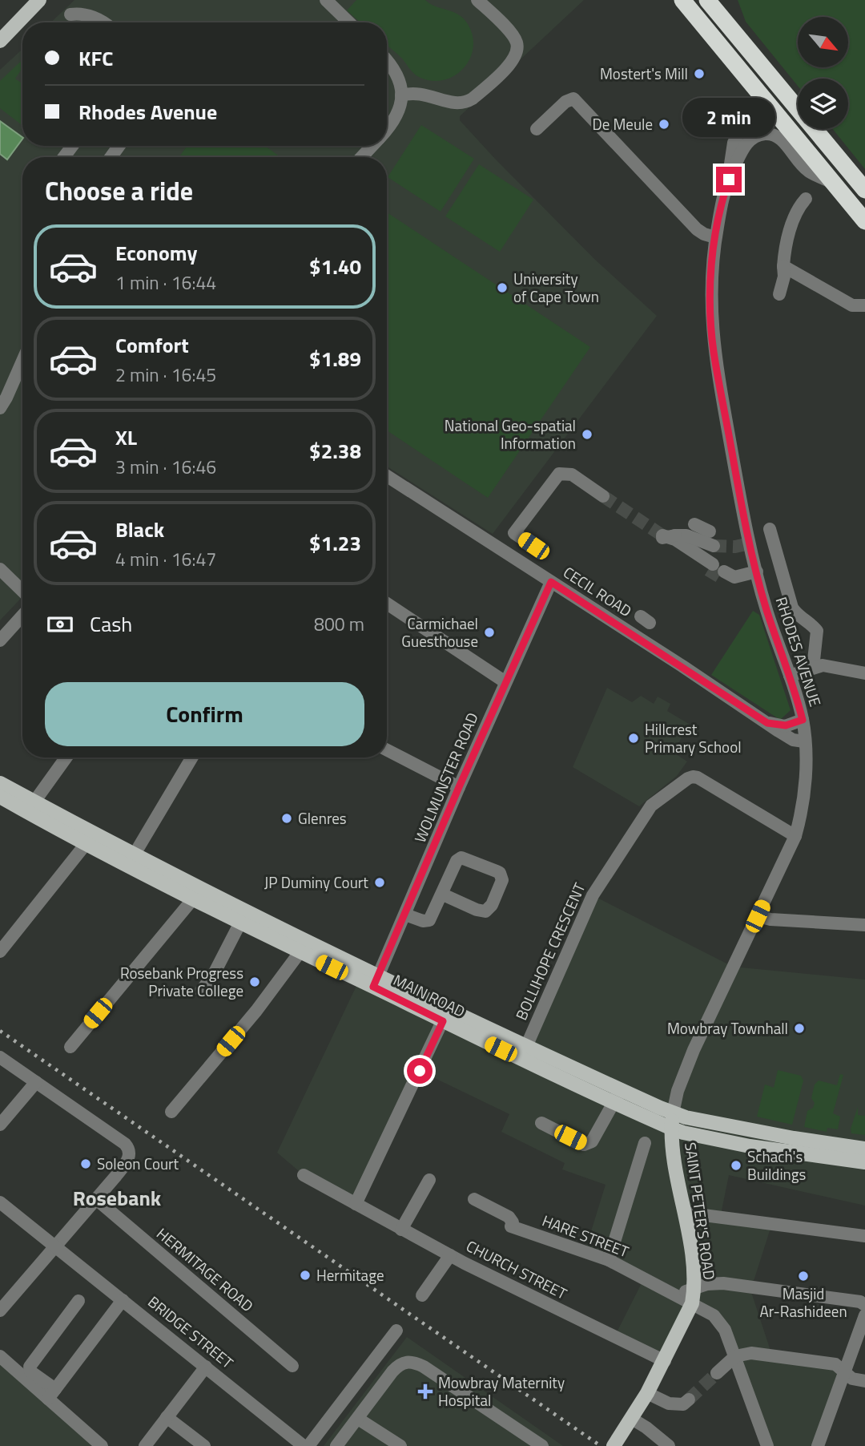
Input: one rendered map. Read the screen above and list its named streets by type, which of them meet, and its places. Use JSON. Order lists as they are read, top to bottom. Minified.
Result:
{"streets":{"main road":["MAIN ROAD","SAINT PETER'S ROAD"],"street":["CECIL ROAD","RHODES AVENUE","WOLMUNSTER ROAD","BOLLIHOPE CRESCENT","HARE STREET","HERMITAGE ROAD","CHURCH STREET","BRIDGE STREET"]},"crossings":[["CECIL ROAD","RHODES AVENUE"],["CECIL ROAD","WOLMUNSTER ROAD"],["RHODES AVENUE","BOLLIHOPE CRESCENT"],["RHODES AVENUE","MAIN ROAD"],["RHODES AVENUE","SAINT PETER'S ROAD"],["WOLMUNSTER ROAD","MAIN ROAD"],["BOLLIHOPE CRESCENT","MAIN ROAD"],["MAIN ROAD","SAINT PETER'S ROAD"],["SAINT PETER'S ROAD","HARE STREET"],["SAINT PETER'S ROAD","CHURCH STREET"]],"districts":["Rosebank"],"places":{"other":["Mostert's Mill","De Meule","University of Cape Town","National Geo-spatial Information","Carmichael Guesthouse","Hillcrest Primary School","Glenres","JP Duminy Court","Rosebank Progress Private College","Mowbray Townhall","Soleon Court","Schach's Buildings","Hermitage","Masjid Ar-Rashideen"],"health":["Mowbray Maternity Hospital"]},"north":"bottom right","page":{"banner":["KFC","Rhodes Avenue"],"bubble":"2 min","heading":"Choose a ride","list":[{"name":"Economy","note":"1 min · 16:44","value":"$1.40"},{"name":"Comfort","note":"2 min · 16:45","value":"$1.89"},{"name":"XL","note":"3 min · 16:46","value":"$2.38"},{"name":"Black","note":"4 min · 16:47","value":"$1.23"}],"pay":["Cash","800 m"],"buttons":"Confirm"}}
